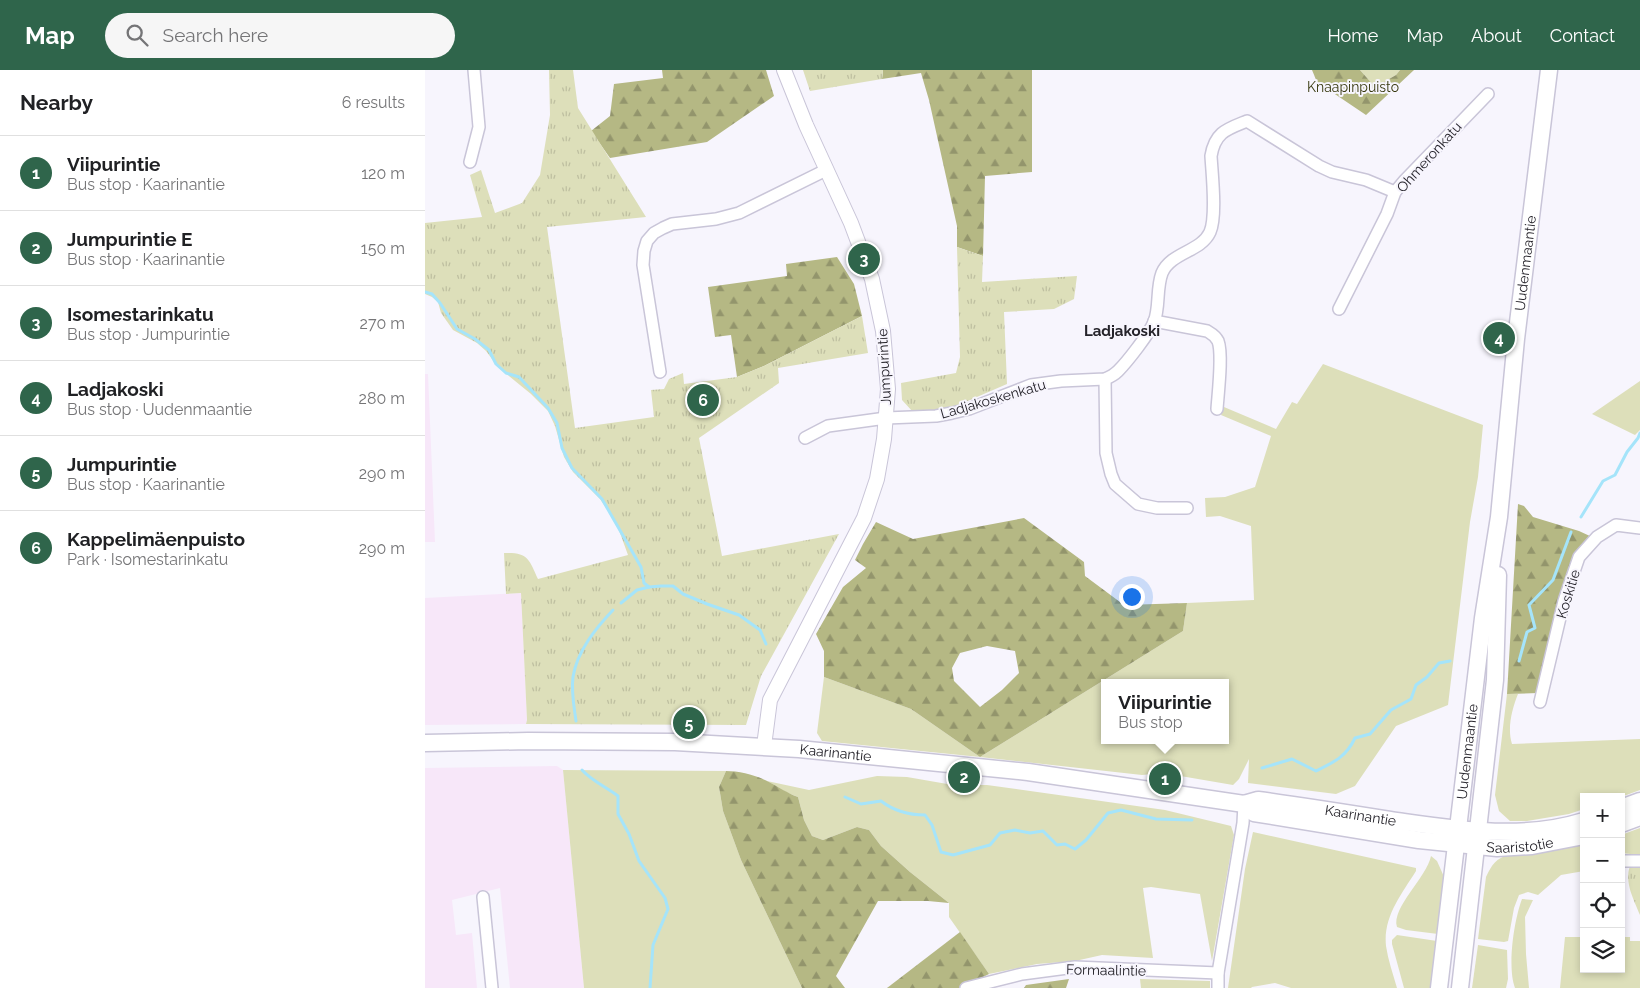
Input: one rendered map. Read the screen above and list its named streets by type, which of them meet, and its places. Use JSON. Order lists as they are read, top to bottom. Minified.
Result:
{"streets":{"main road":["Uudenmaantie","Kaarinantie","Saaristotie"],"street":["Ohmeronkatu","Jumpurintie","Ladjakoskenkatu","Koskitie","Formaalintie"]},"crossings":[["Uudenmaantie","Kaarinantie"],["Uudenmaantie","Saaristotie"],["Jumpurintie","Ladjakoskenkatu"],["Jumpurintie","Kaarinantie"],["Kaarinantie","Saaristotie"]],"districts":["Ladjakoski"],"parks":["Knaapinpuisto"],"page":{"header":"Map","search":"Search here","nav":["Home","Map","About","Contact"],"heading":["Nearby","6 results"],"list":[{"mark":"1","name":"Viipurintie","note":"Bus stop · Kaarinantie","value":"120 m"},{"mark":"2","name":"Jumpurintie E","note":"Bus stop · Kaarinantie","value":"150 m"},{"mark":"3","name":"Isomestarinkatu","note":"Bus stop · Jumpurintie","value":"270 m"},{"mark":"4","name":"Ladjakoski","note":"Bus stop · Uudenmaantie","value":"280 m"},{"mark":"5","name":"Jumpurintie","note":"Bus stop · Kaarinantie","value":"290 m"},{"mark":"6","name":"Kappelimäenpuisto","note":"Park · Isomestarinkatu","value":"290 m"}],"pins":["3","4","6","5","2","1"],"popup":["Viipurintie","Bus stop"],"map_buttons":["+","−"]}}
